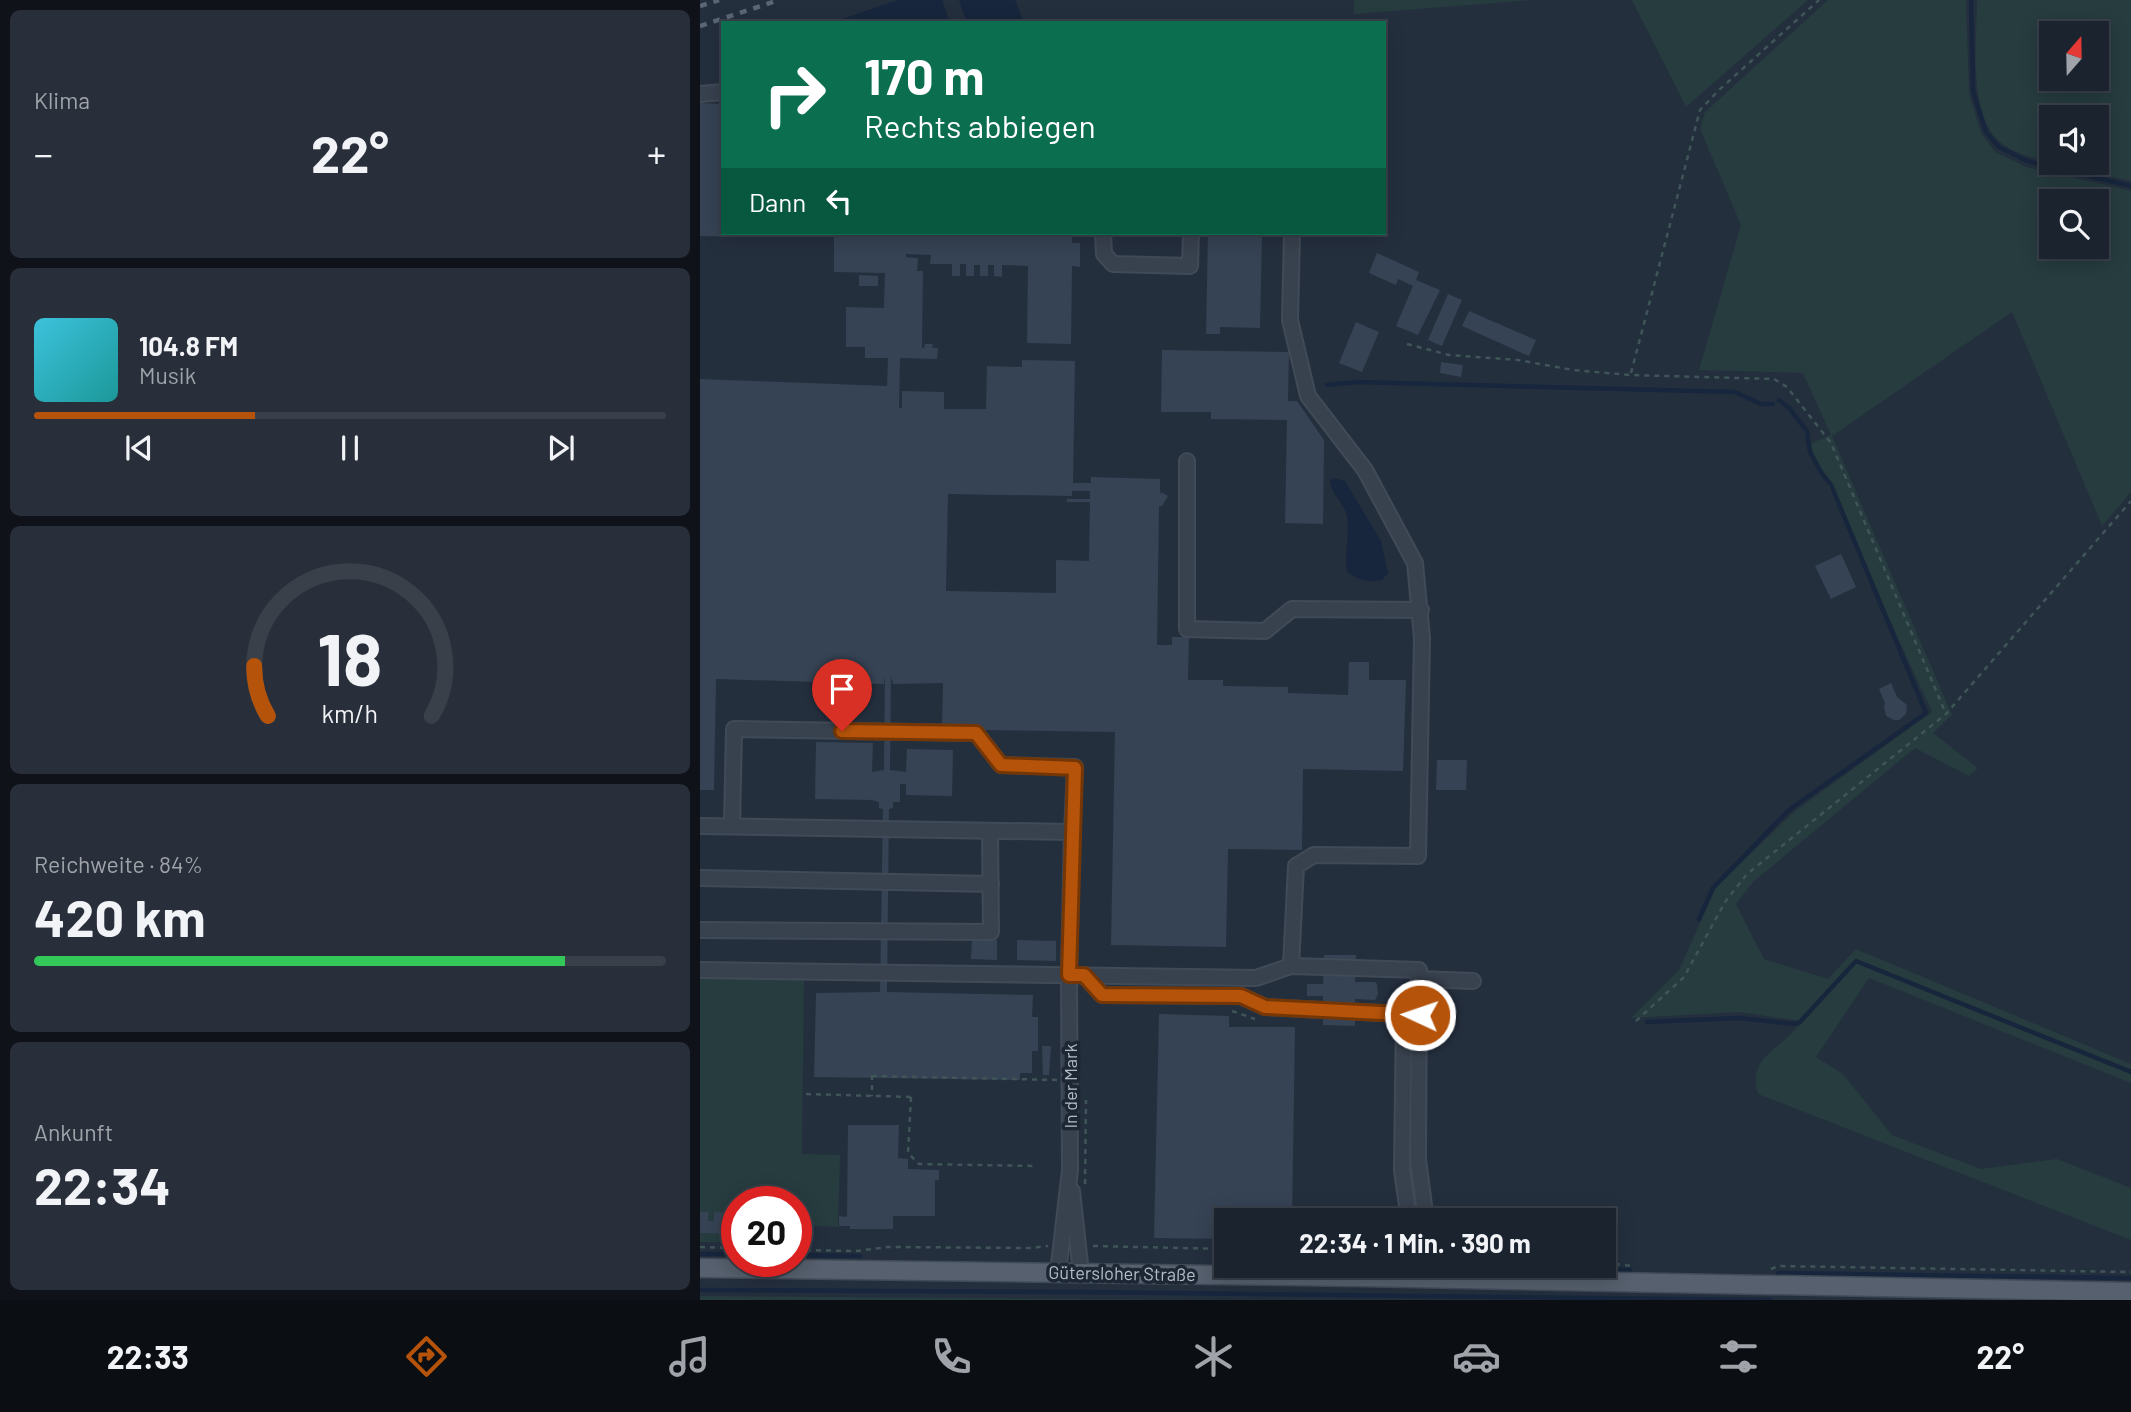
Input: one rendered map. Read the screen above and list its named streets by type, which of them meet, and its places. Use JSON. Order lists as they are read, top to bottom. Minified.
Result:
{"streets":{"main road":["Gütersloher Straße"],"street":["In der Mark"]},"crossings":[["In der Mark","Gütersloher Straße"]],"north":"top","page":{"tile":["Klima",["Reichweite · 84%","420 km"],["Ankunft","22:34"]],"turn":["170 m","Rechts abbiegen"],"heat":["−","22°","+"],"then":"Dann","song":["104.8 FM","Musik"],"limit":"20","trip":"22:34 · 1 Min. · 390 m","tabs":["22:33","22°"],"gauge":["18","km/h"]}}
